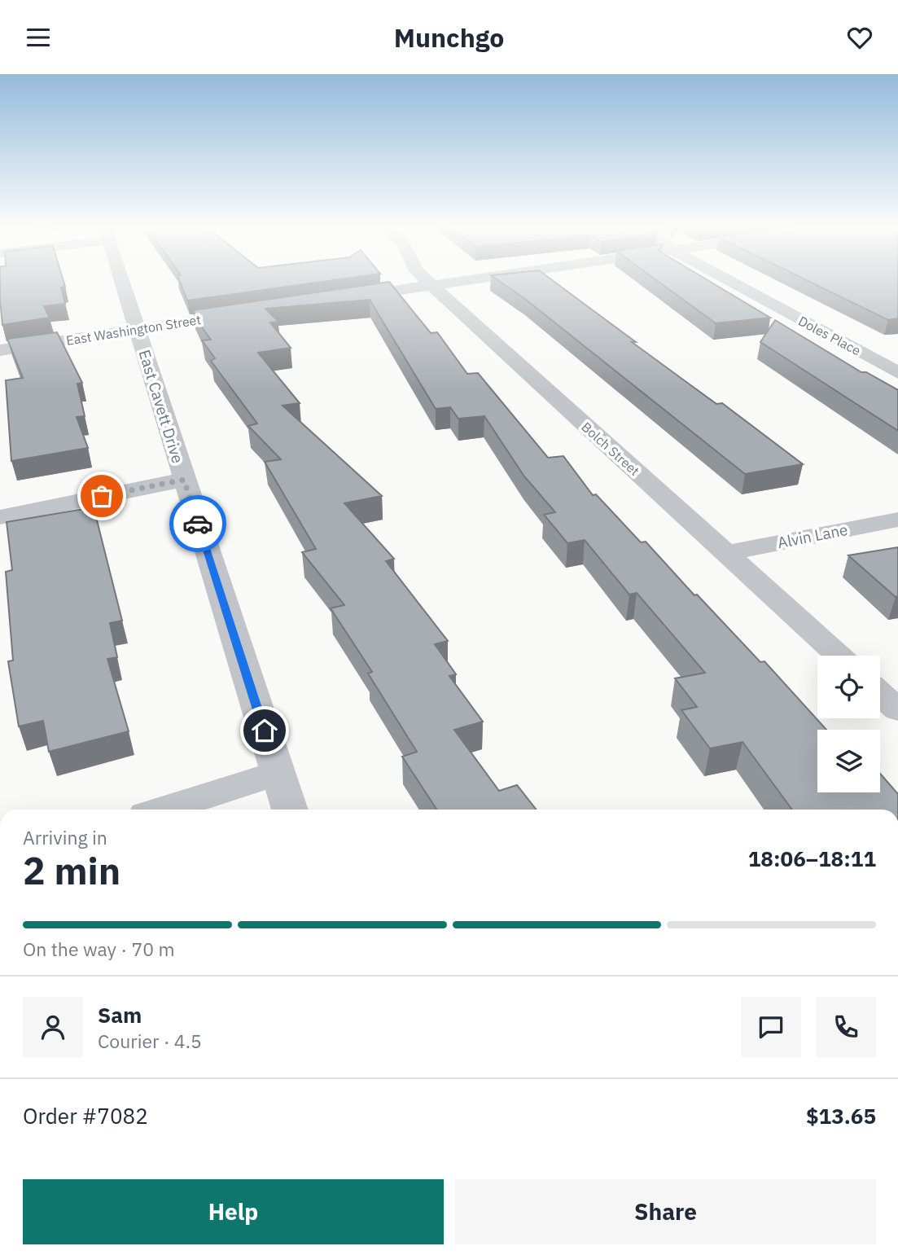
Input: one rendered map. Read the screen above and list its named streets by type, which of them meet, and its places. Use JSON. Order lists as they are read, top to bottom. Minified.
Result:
{"streets":{"street":["East Washington Street","Doles Place","East Cavett Drive","Bolch Street","Alvin Lane"]},"crossings":[["East Washington Street","East Cavett Drive"],["Bolch Street","Alvin Lane"]],"page":{"header":"Munchgo","heading":["2 min","Arriving in","18:06–18:11"],"panel":["Sam","Courier · 4.5","Order #7082","$13.65"],"bar":"On the way · 70 m","buttons":["Help","Share"]}}
